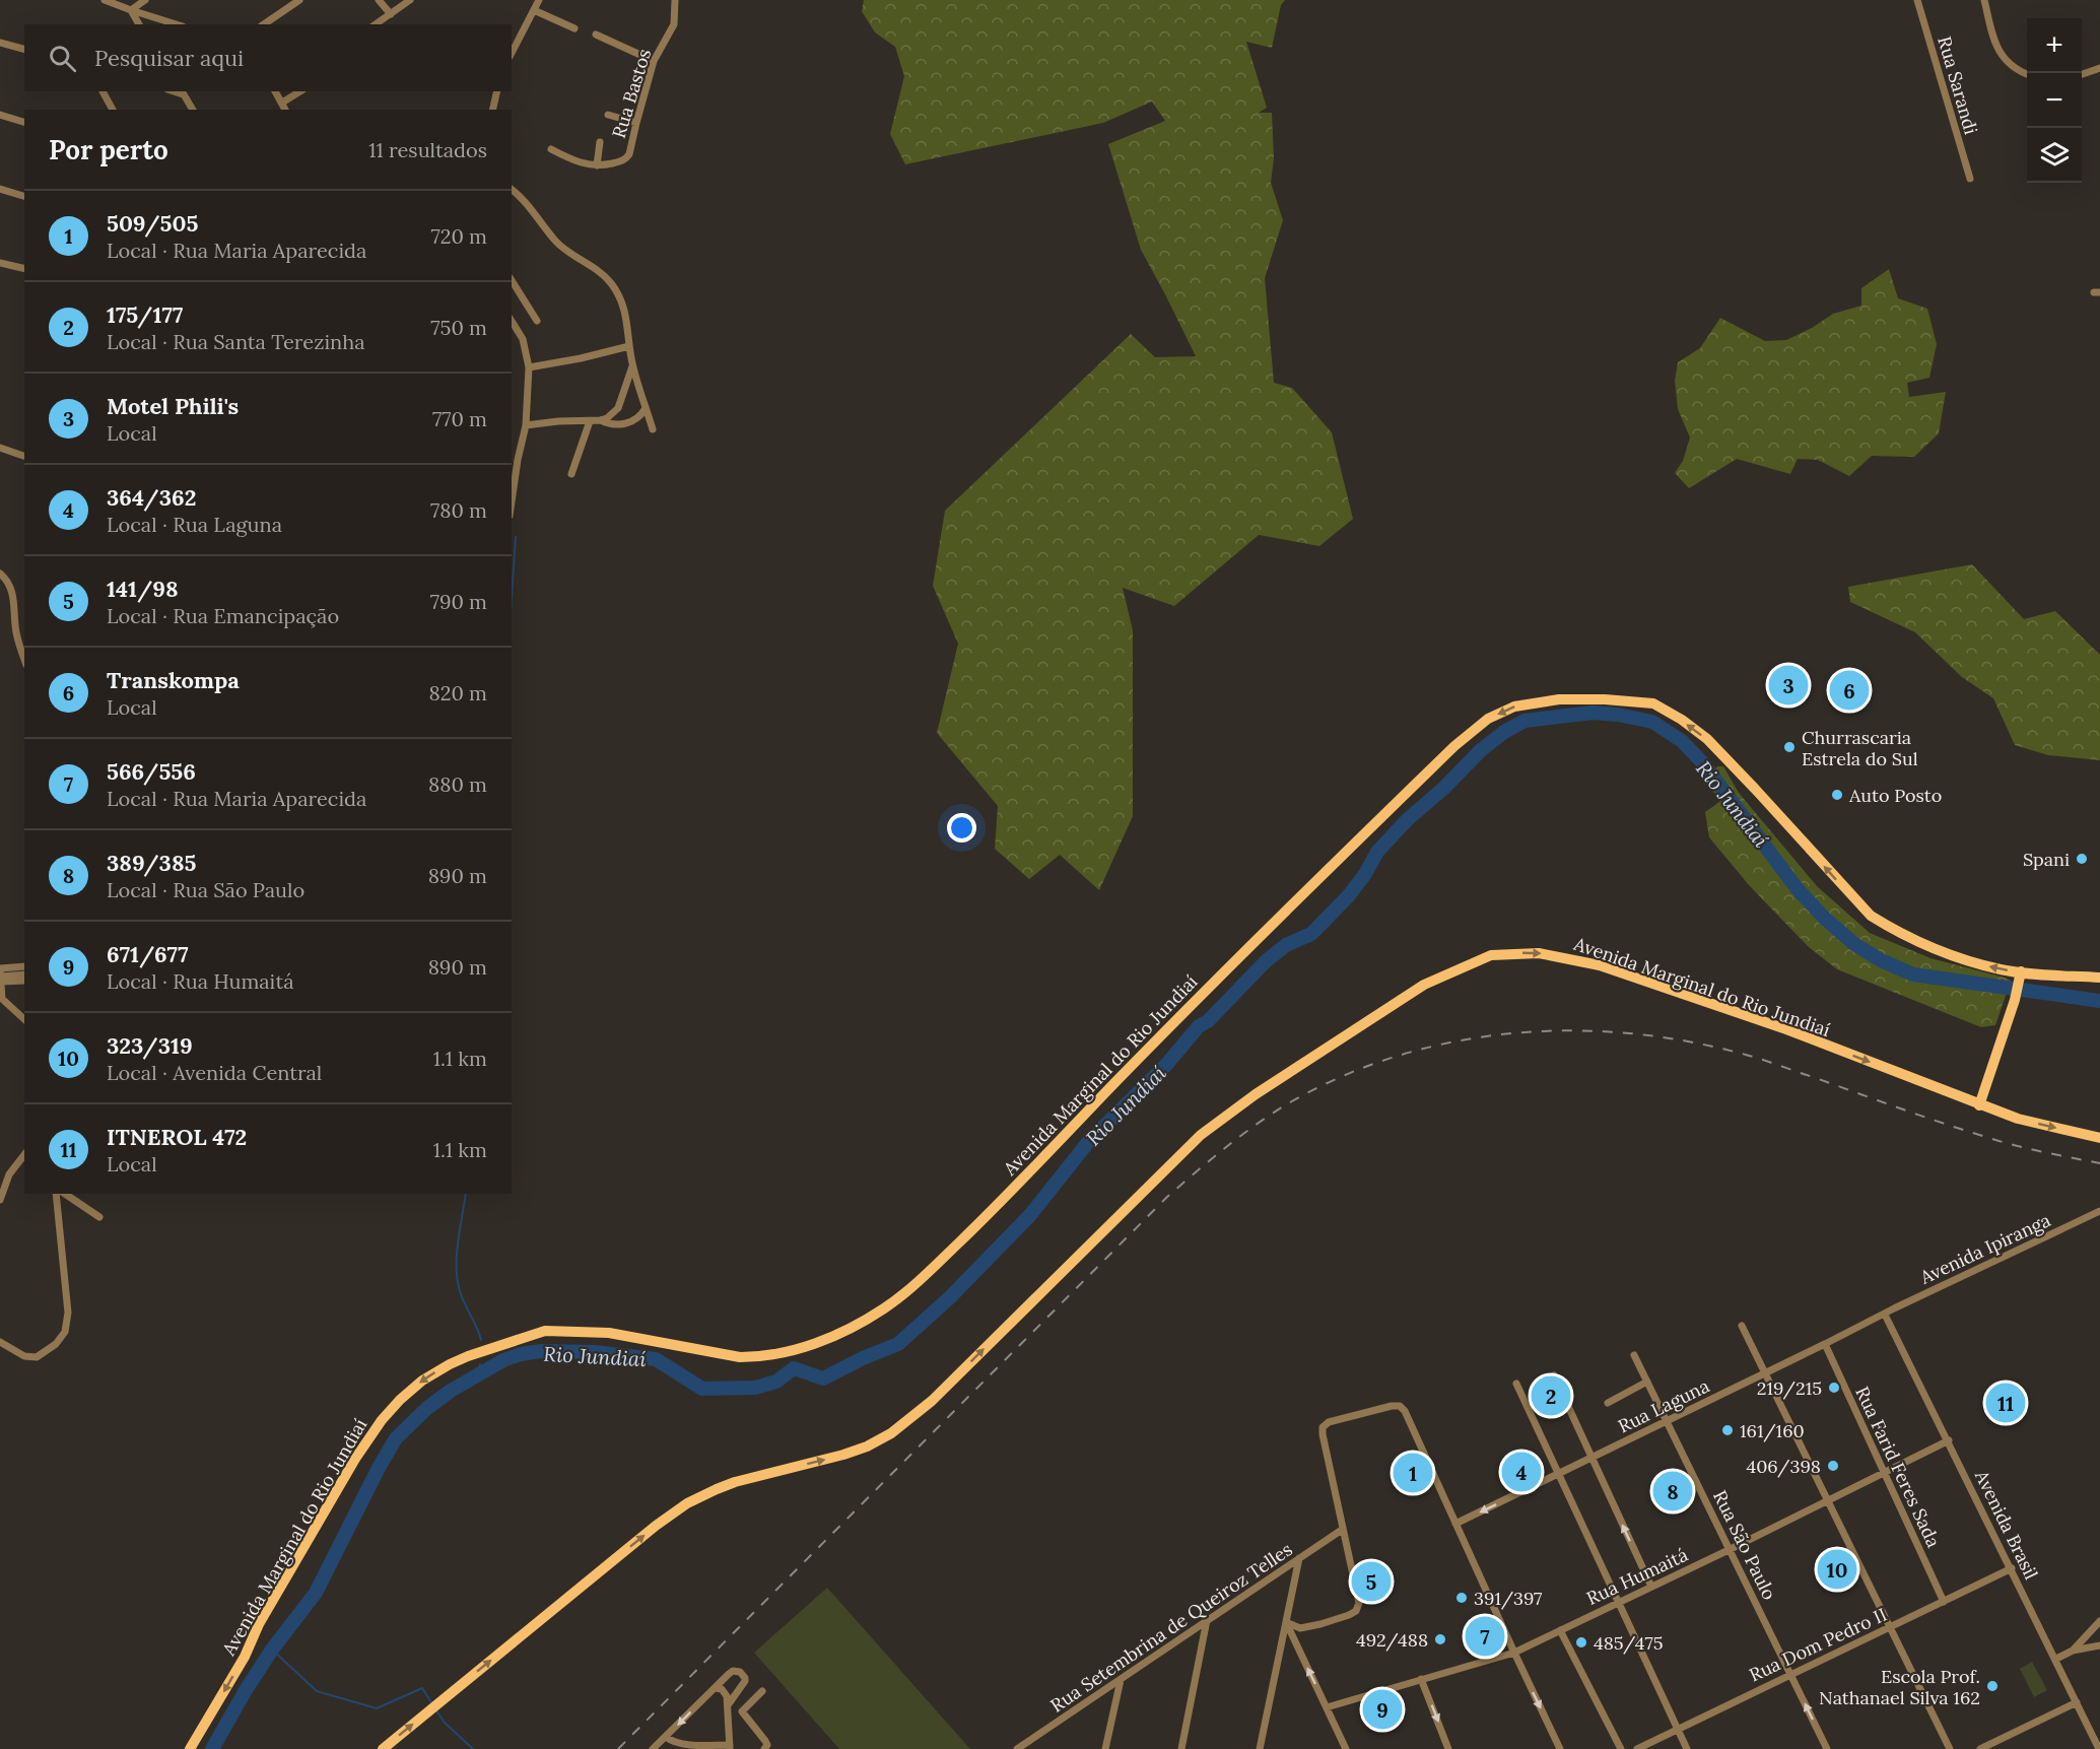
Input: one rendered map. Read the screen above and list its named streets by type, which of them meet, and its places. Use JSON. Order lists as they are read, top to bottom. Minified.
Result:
{"streets":{"main road":["Avenida Marginal do Rio Jundiaí"],"street":["Rua Sarandi","Rua Bastos","Avenida Ipiranga","Rua Laguna","Rua Farid Feres Sada","Avenida Brasil","Rua São Paulo","Rua Humaitá","Rua Setembrina de Queiroz Telles","Rua Dom Pedro II"]},"crossings":[["Avenida Ipiranga","Rua Laguna"],["Avenida Ipiranga","Avenida Brasil"],["Rua Laguna","Rua Farid Feres Sada"],["Rua Laguna","Avenida Brasil"],["Rua Laguna","Rua São Paulo"],["Rua Farid Feres Sada","Rua Humaitá"],["Rua Farid Feres Sada","Rua Dom Pedro II"],["Avenida Brasil","Rua Humaitá"],["Avenida Brasil","Rua Dom Pedro II"],["Rua São Paulo","Rua Humaitá"],["Rua São Paulo","Rua Dom Pedro II"]],"water":["Rio Jundiaí"],"places":["Churrascaria Estrela do Sul","Auto Posto","Spani","219/215","161/160","406/398","391/397","492/488","485/475","Escola Prof. Nathanael Silva 162"],"page":{"map_buttons":["+","−"],"search":"Pesquisar aqui","heading":["Por perto","11 resultados"],"list":[{"mark":"1","name":"509/505","note":"Local · Rua Maria Aparecida","value":"720 m"},{"mark":"2","name":"175/177","note":"Local · Rua Santa Terezinha","value":"750 m"},{"mark":"3","name":"Motel Phili's","note":"Local","value":"770 m"},{"mark":"4","name":"364/362","note":"Local · Rua Laguna","value":"780 m"},{"mark":"5","name":"141/98","note":"Local · Rua Emancipação","value":"790 m"},{"mark":"6","name":"Transkompa","note":"Local","value":"820 m"},{"mark":"7","name":"566/556","note":"Local · Rua Maria Aparecida","value":"880 m"},{"mark":"8","name":"389/385","note":"Local · Rua São Paulo","value":"890 m"},{"mark":"9","name":"671/677","note":"Local · Rua Humaitá","value":"890 m"},{"mark":"10","name":"323/319","note":"Local · Avenida Central","value":"1.1 km"},{"mark":"11","name":"ITNEROL 472","note":"Local","value":"1.1 km"}],"pins":["3","6","2","11","4","1","8","10","5","7","9"]}}
